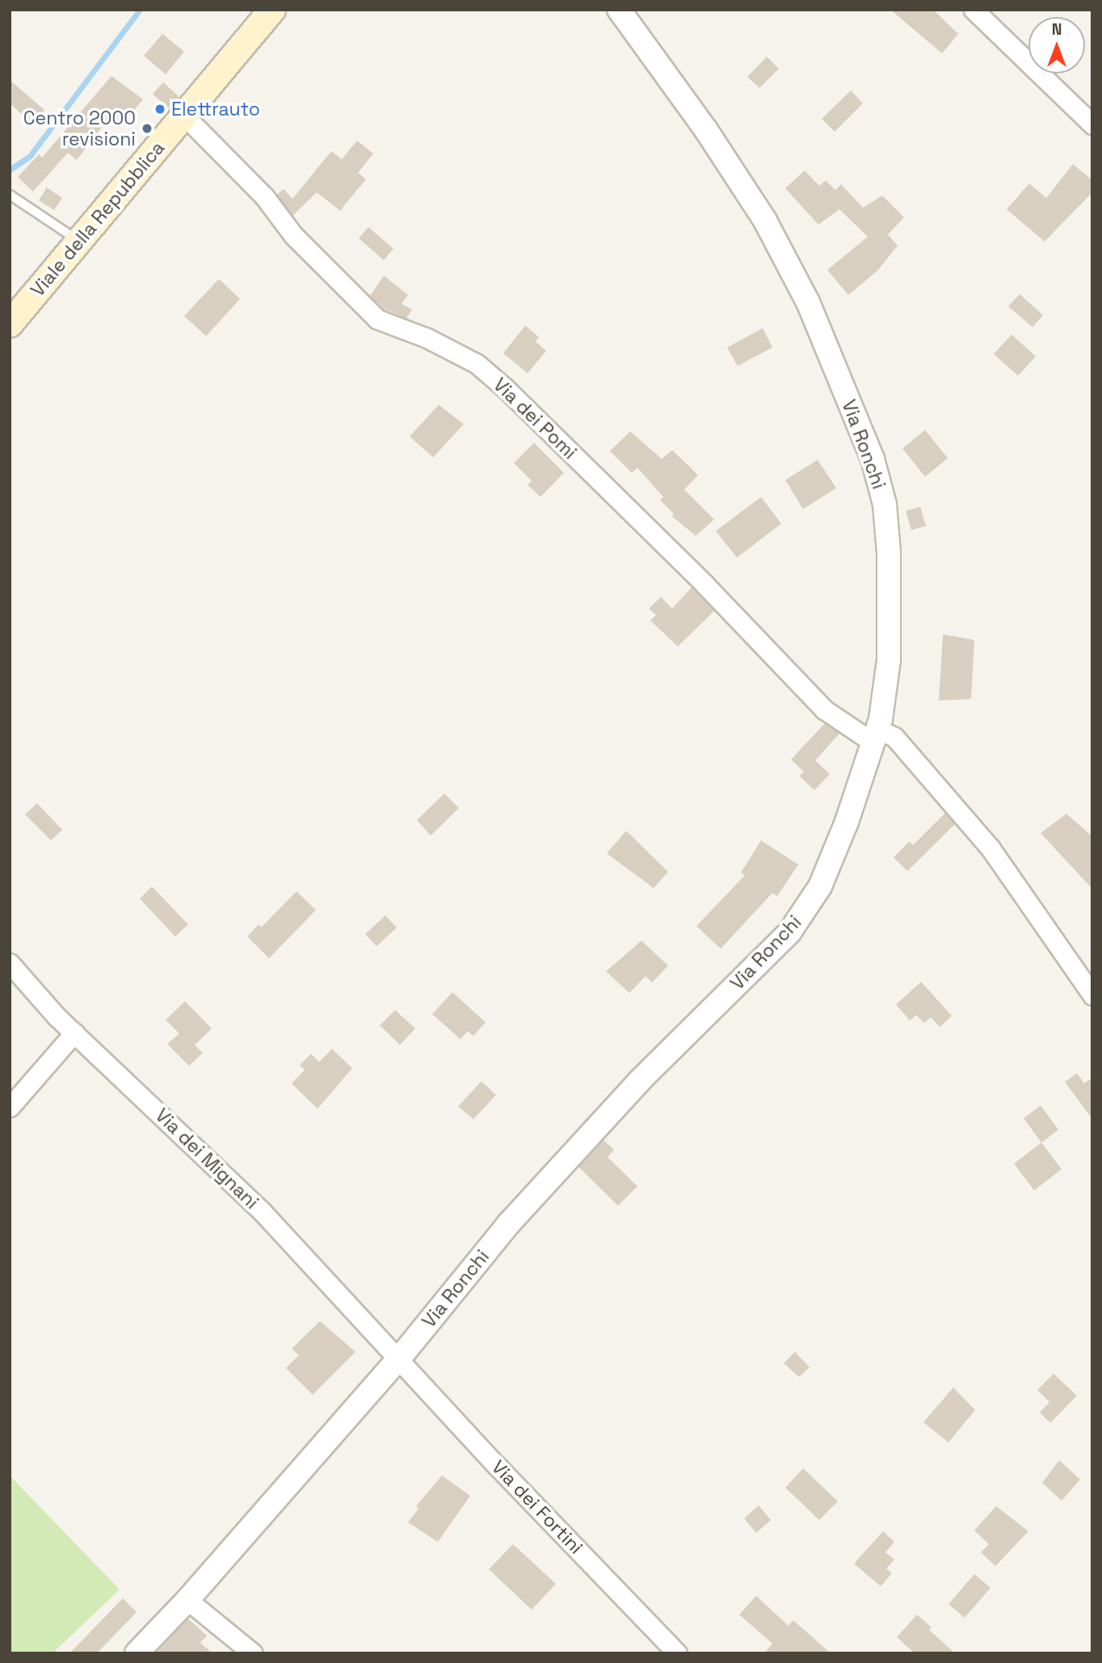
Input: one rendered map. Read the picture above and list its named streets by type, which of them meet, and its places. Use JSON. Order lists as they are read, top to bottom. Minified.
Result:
{"streets":{"main road":["Viale della Repubblica"],"street":["Via dei Pomi","Via Ronchi","Via dei Mignani","Via dei Fortini"]},"crossings":[["Viale della Repubblica","Via dei Pomi"],["Via dei Pomi","Via Ronchi"],["Via Ronchi","Via dei Mignani"],["Via Ronchi","Via dei Fortini"],["Via dei Mignani","Via dei Fortini"]],"places":["Elettrauto","Centro 2000 revisioni"],"north":"top"}
